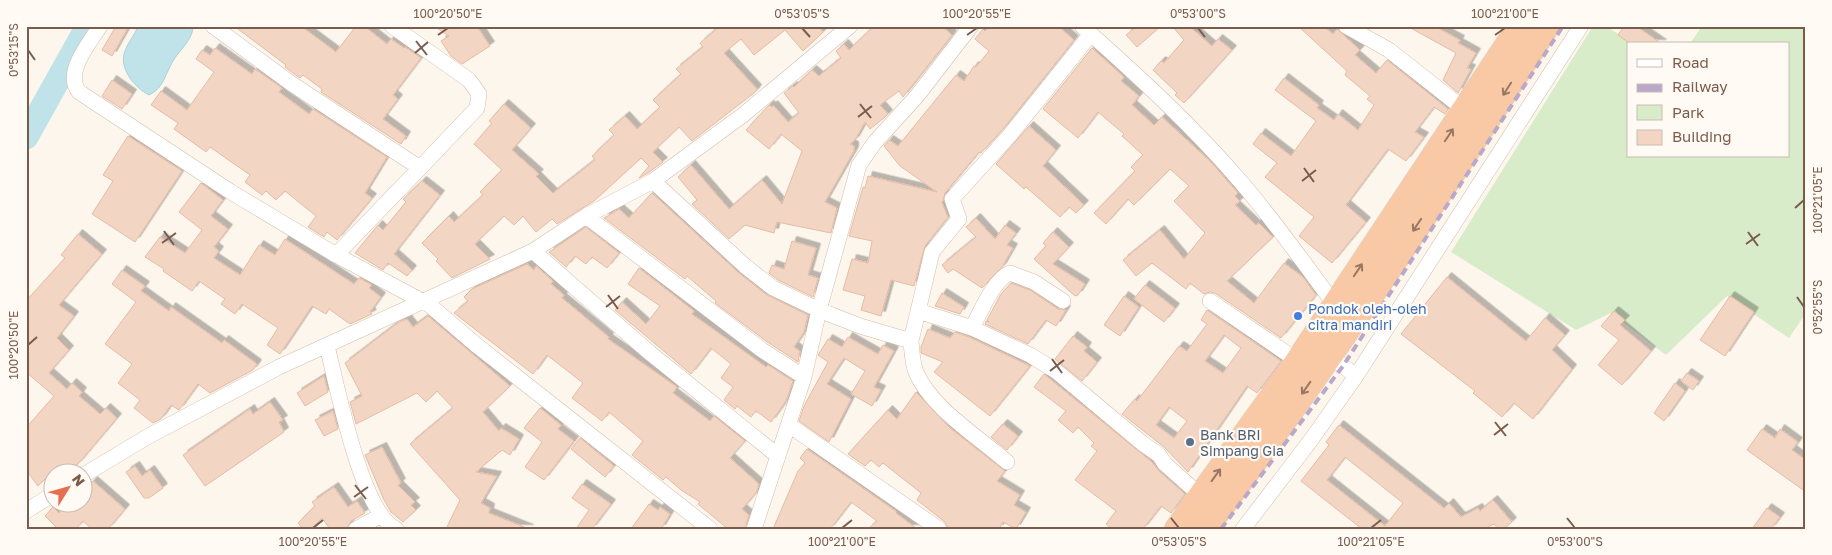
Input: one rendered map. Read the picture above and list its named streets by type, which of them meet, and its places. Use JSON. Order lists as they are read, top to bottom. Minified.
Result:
{"places":["Pondok oleh-oleh citra mandiri","Bank BRI Simpang Gia"],"legend":["Road","Railway","Park","Building"],"north":"top right","coordinates":["100°20'50\"E","0°53'05\"S","100°20'55\"E","0°53'00\"S","100°21'00\"E","0°53'15\"S","100°21'05\"E","0°52'55\"S"]}
